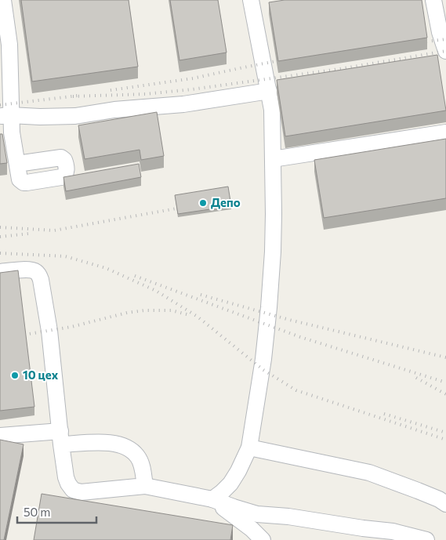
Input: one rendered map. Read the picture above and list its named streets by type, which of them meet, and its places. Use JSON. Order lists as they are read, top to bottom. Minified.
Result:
{"places":["Депо","10 цех"],"scale_bar":"50 m"}
